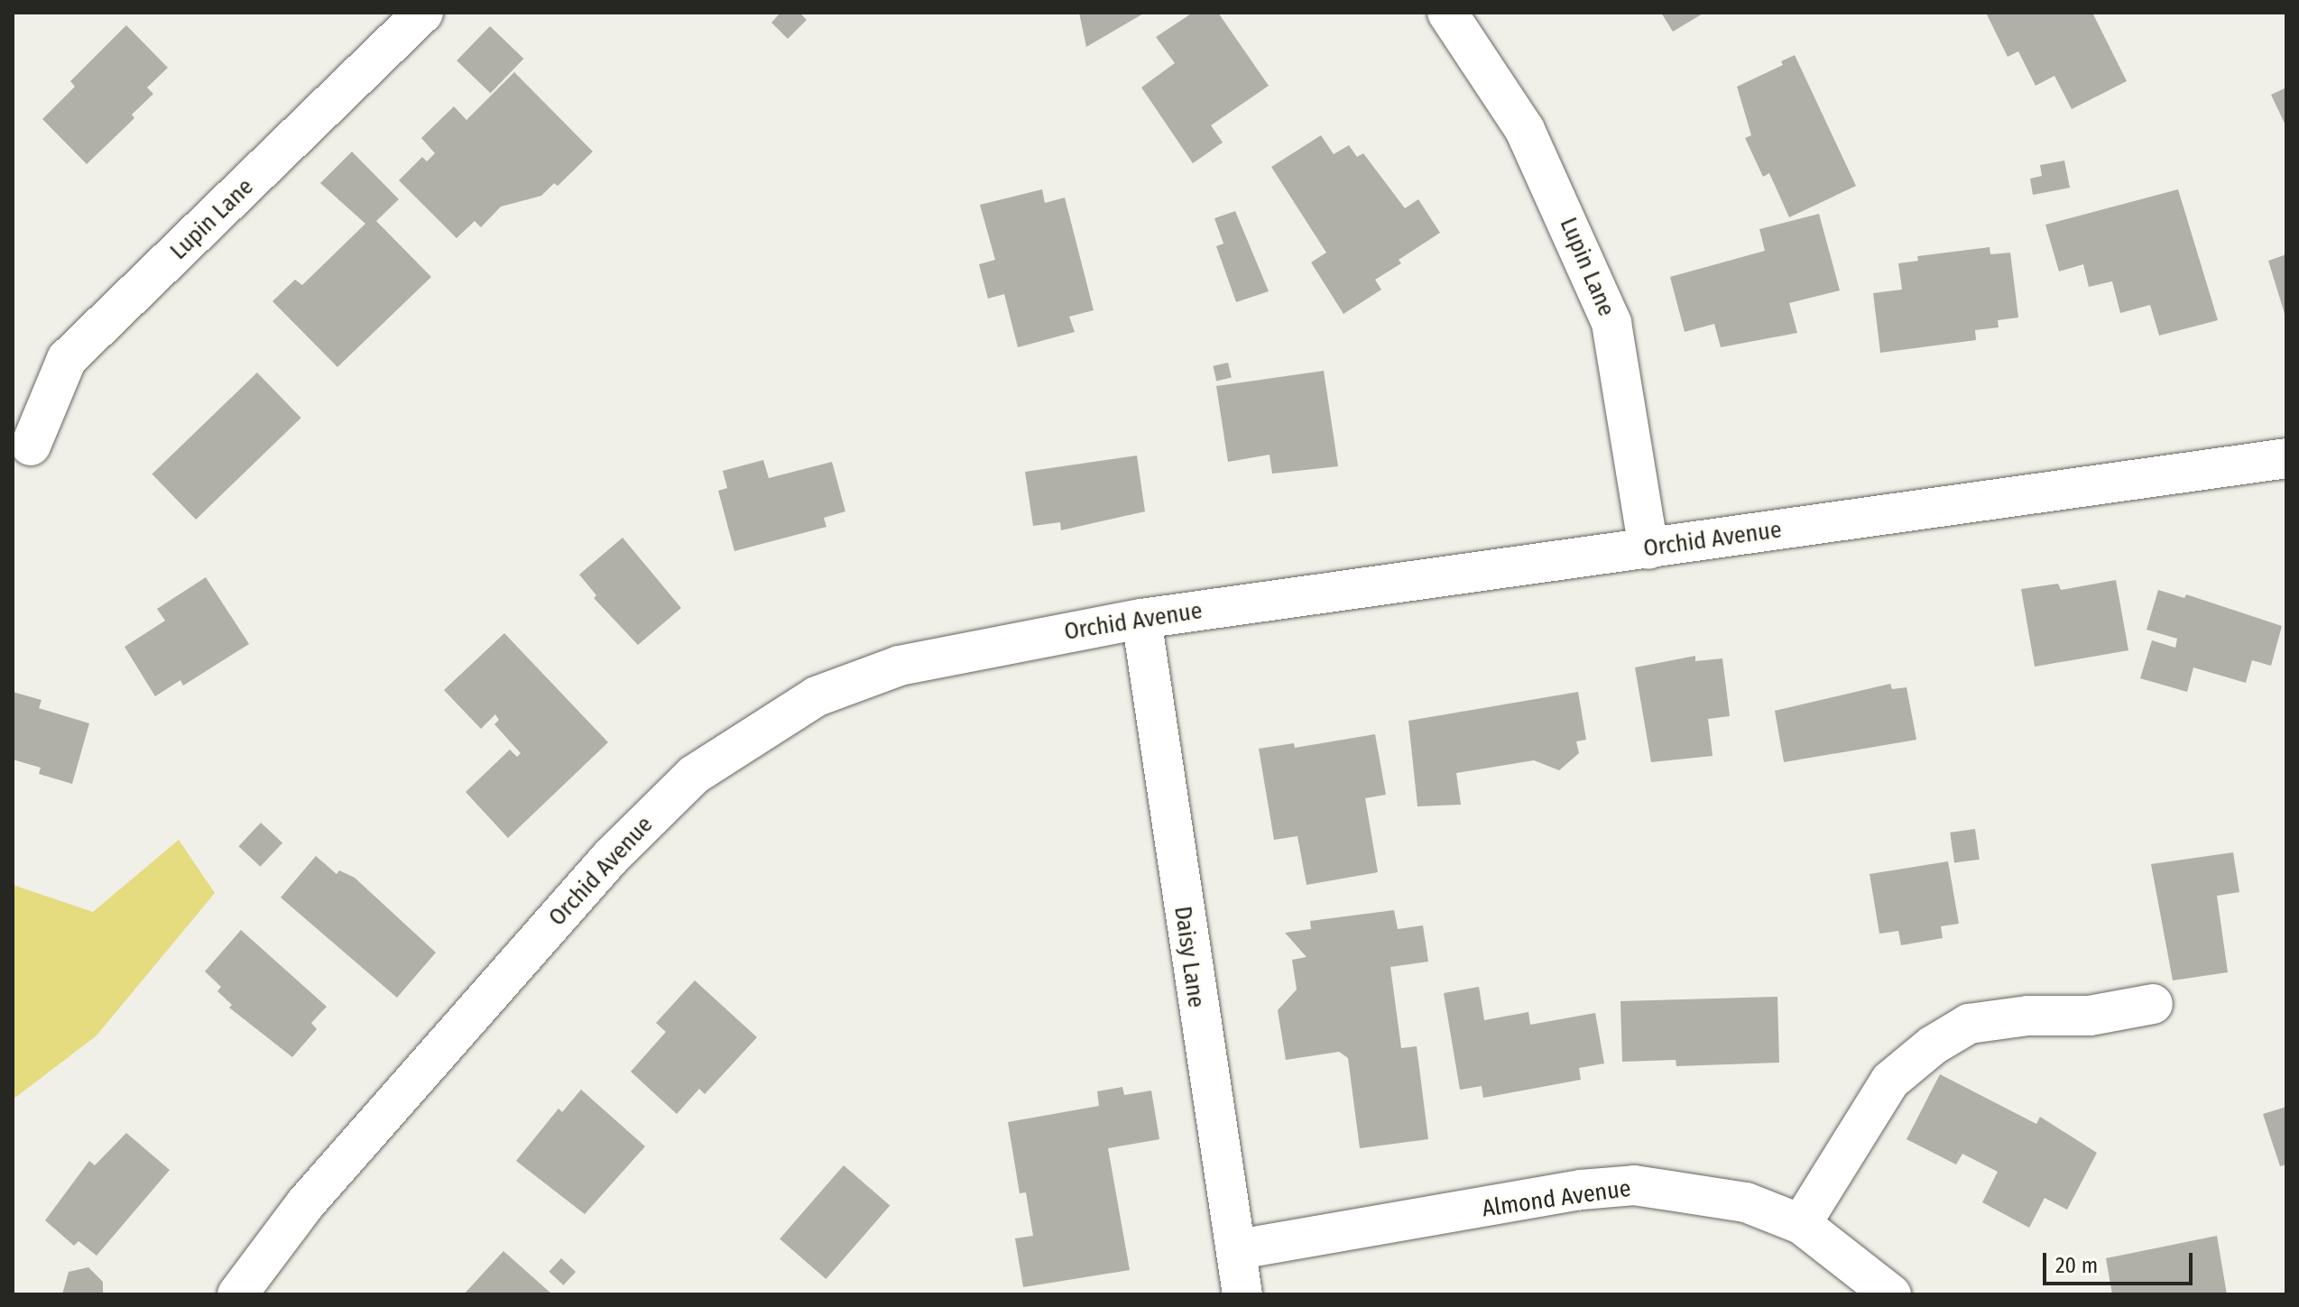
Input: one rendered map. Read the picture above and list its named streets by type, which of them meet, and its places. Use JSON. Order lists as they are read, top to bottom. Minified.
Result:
{"streets":{"street":["Lupin Lane","Orchid Avenue","Daisy Lane","Almond Avenue"]},"crossings":[["Lupin Lane","Orchid Avenue"],["Orchid Avenue","Daisy Lane"],["Daisy Lane","Almond Avenue"]],"scale_bar":"20 m"}
